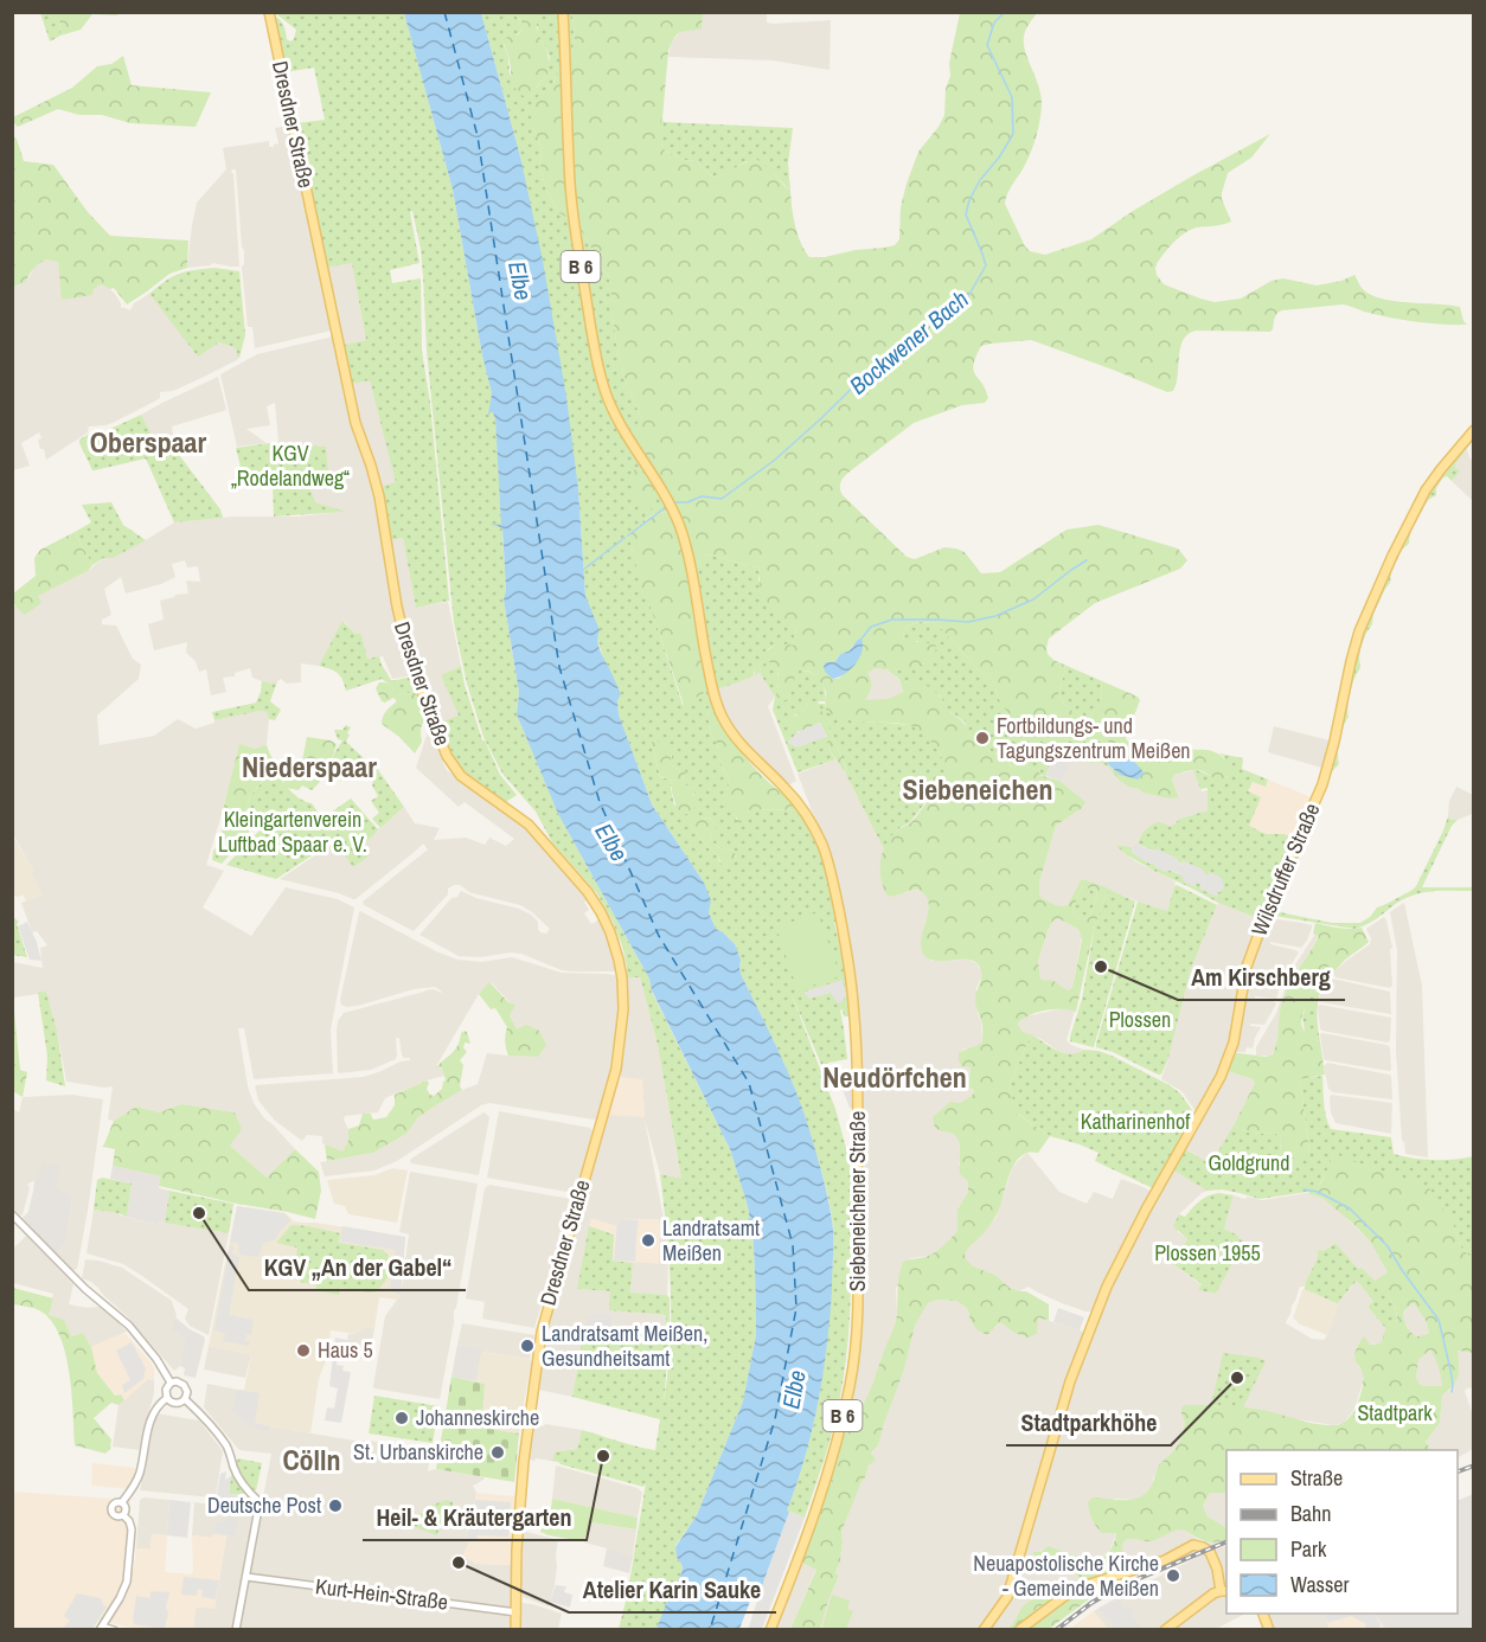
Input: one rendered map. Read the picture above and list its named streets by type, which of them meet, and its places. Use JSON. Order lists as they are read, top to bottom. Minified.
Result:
{"streets":{"main road":["Dresdner Straße","B 6","Wilsdruffer Straße","Siebeneichener Straße"],"street":["Kurt-Hein-Straße"]},"crossings":[["Dresdner Straße","Kurt-Hein-Straße"]],"districts":["Oberspaar","Niederspaar","Siebeneichen","Neudörfchen","Cölln"],"water":["Elbe","Bockwener Bach"],"parks":["KGV „Rodelandweg“","Kleingartenverein Luftbad Spaar e. V.","Plossen","Katharinenhof","Goldgrund","Plossen 1955","Stadtpark"],"places":["Fortbildungs- und Tagungszentrum Meißen","Am Kirschberg","KGV „An der Gabel“","Landratsamt Meißen","Landratsamt Meißen, Gesundheitsamt","Haus 5","Stadtparkhöhe","Johanneskirche","St. Urbanskirche","Heil- & Kräutergarten","Deutsche Post","Atelier Karin Sauke","Neuapostolische Kirche - Gemeinde Meißen"],"legend":["Straße","Bahn","Park","Wasser"]}
